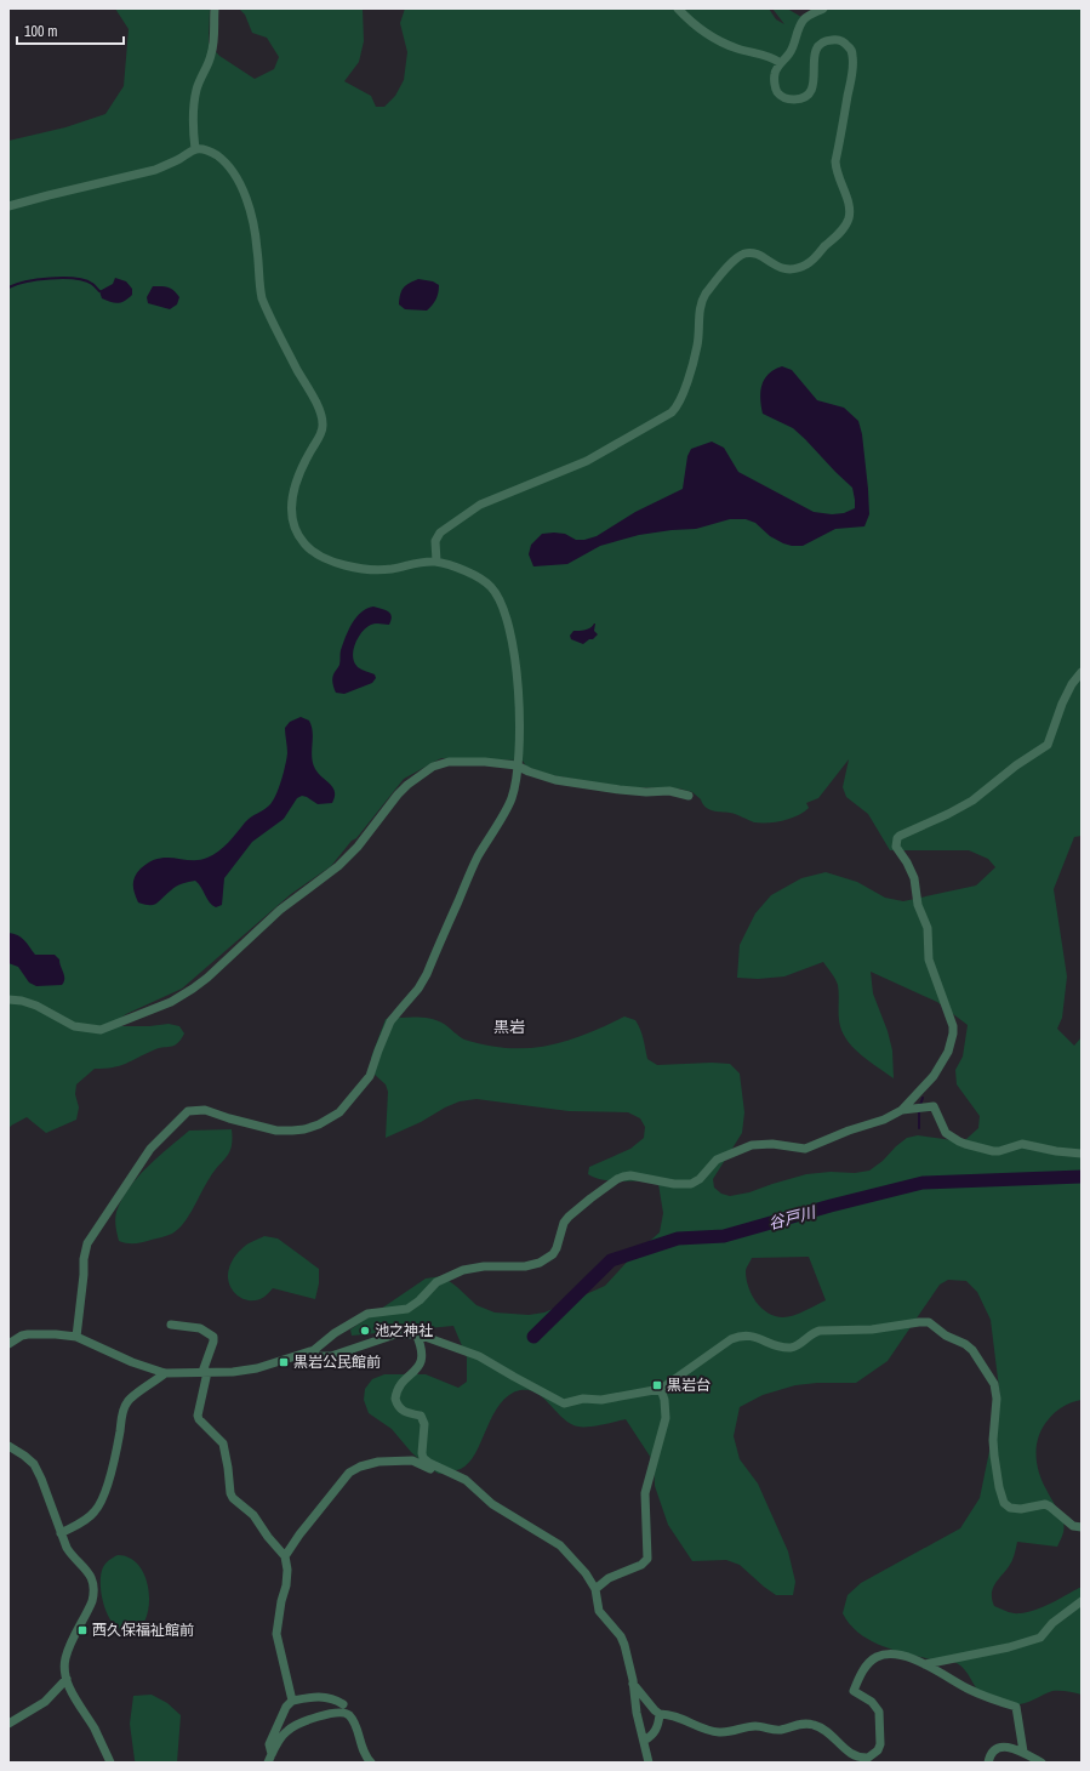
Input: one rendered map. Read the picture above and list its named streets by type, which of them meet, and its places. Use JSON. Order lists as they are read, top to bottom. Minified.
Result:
{"districts":["黒岩"],"water":["谷戸川"],"places":{"other":["池之神社"],"transit":["黒岩公民館前","黒岩台","西久保福祉館前"]},"scale_bar":"100 m"}
